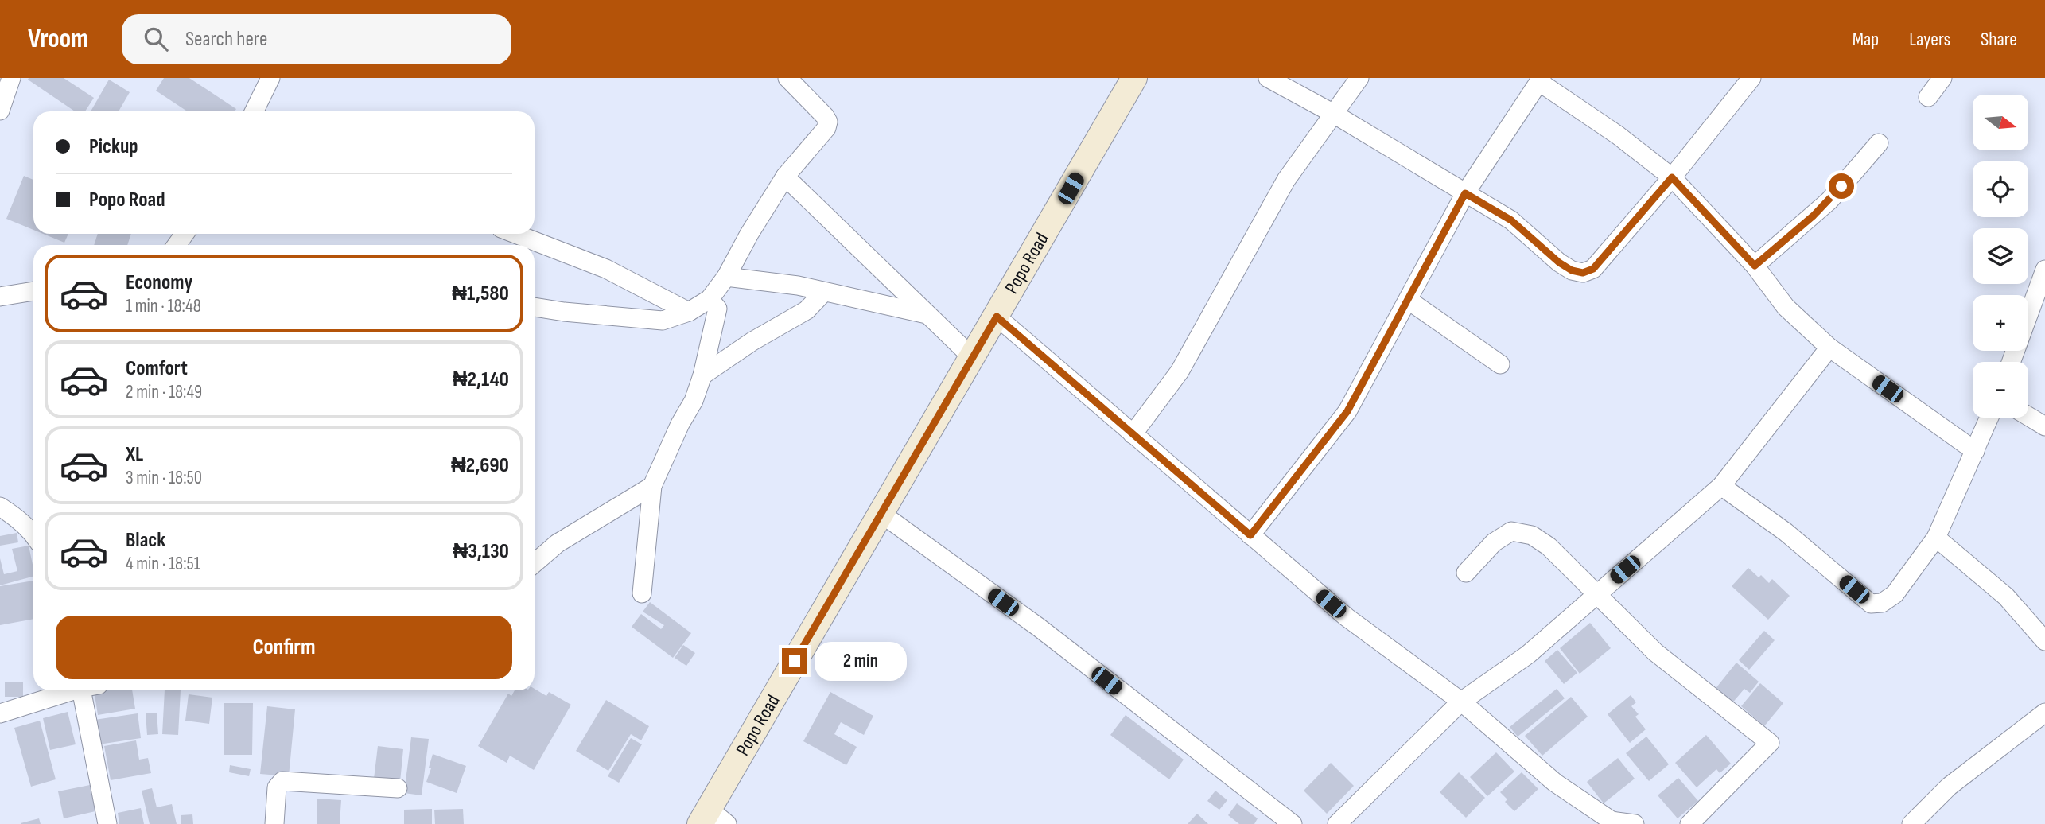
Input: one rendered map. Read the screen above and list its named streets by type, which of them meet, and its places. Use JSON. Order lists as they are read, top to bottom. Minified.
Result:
{"streets":{"main road":["Popo Road"]},"north":"right","page":{"header":"Vroom","search":"Search here","nav":["Map","Layers","Share"],"map_buttons":["+","−"],"banner":["Pickup","Popo Road"],"list":[{"name":"Economy","note":"1 min · 18:48","value":"₦1,580"},{"name":"Comfort","note":"2 min · 18:49","value":"₦2,140"},{"name":"XL","note":"3 min · 18:50","value":"₦2,690"},{"name":"Black","note":"4 min · 18:51","value":"₦3,130"}],"buttons":"Confirm","bubble":"2 min"}}
